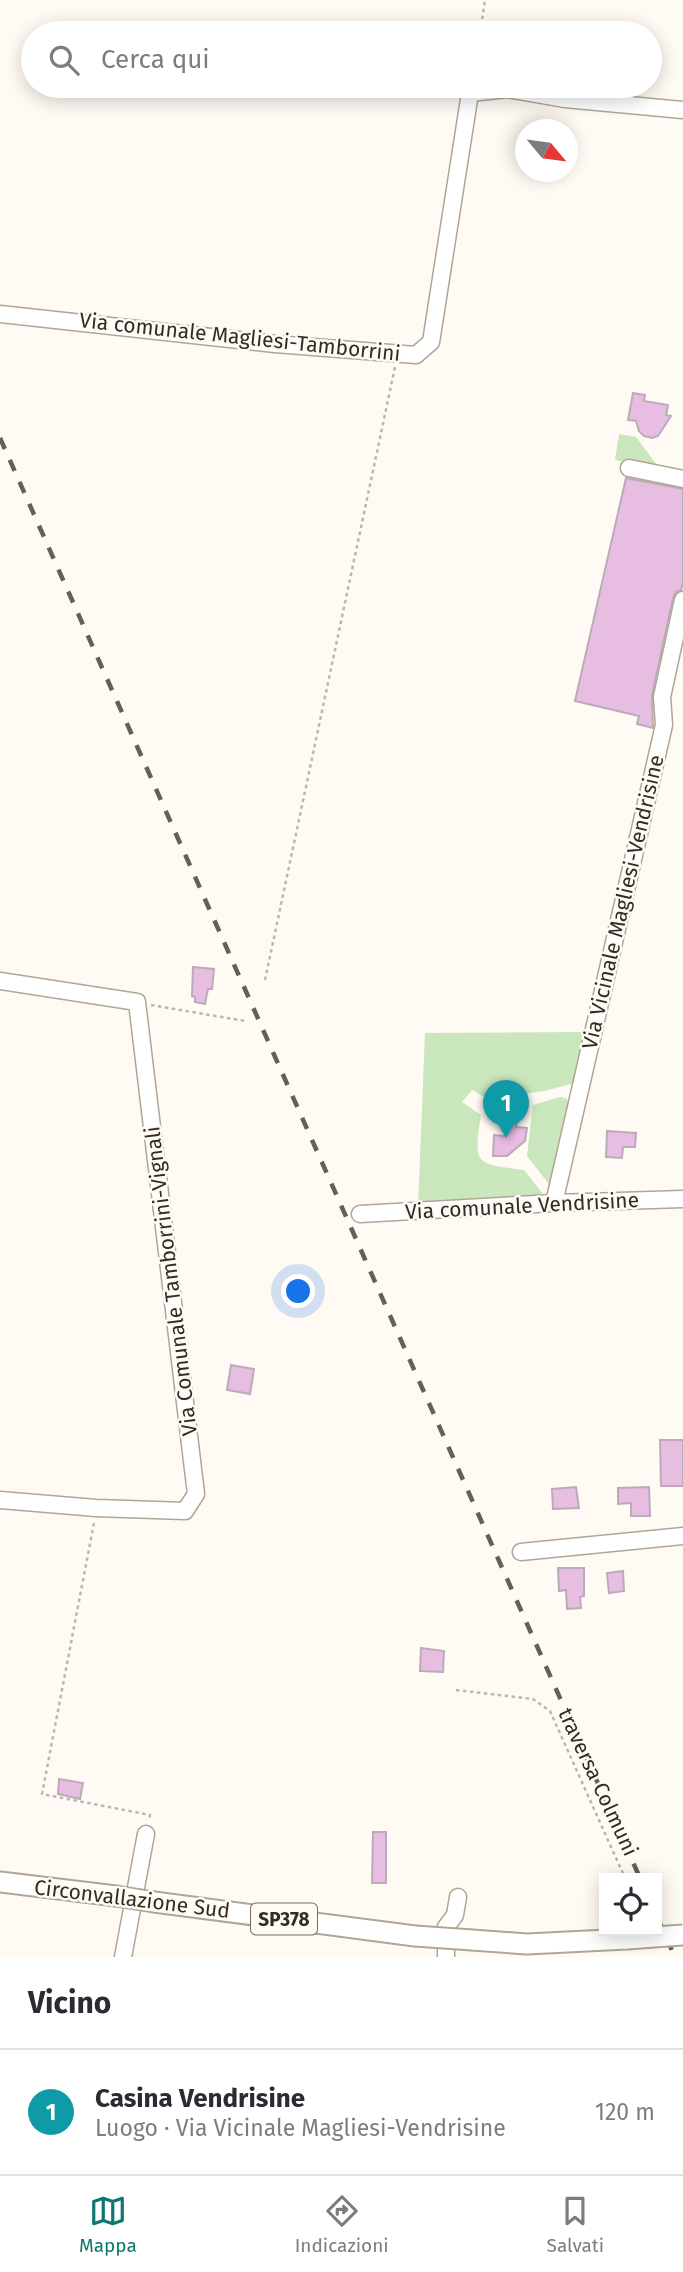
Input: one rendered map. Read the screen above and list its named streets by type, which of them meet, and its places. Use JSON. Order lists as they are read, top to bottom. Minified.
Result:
{"streets":{"main road":["Circonvallazione Sud","SP378"],"street":["Via comunale Magliesi-Tamborrini","Via Vicinale Magliesi-Vendrisine","Via comunale Vendrisine","Via Comunale Tamborrini-Vignali"],"path":["traversa Colmuni"]},"crossings":[["Via Vicinale Magliesi-Vendrisine","Via comunale Vendrisine"]],"north":"bottom right","page":{"search":"Cerca qui","pins":"1","heading":"Vicino","list":[{"mark":"1","name":"Casina Vendrisine","note":"Luogo · Via Vicinale Magliesi-Vendrisine","value":"120 m"}],"nav":["Mappa","Indicazioni","Salvati"]}}
